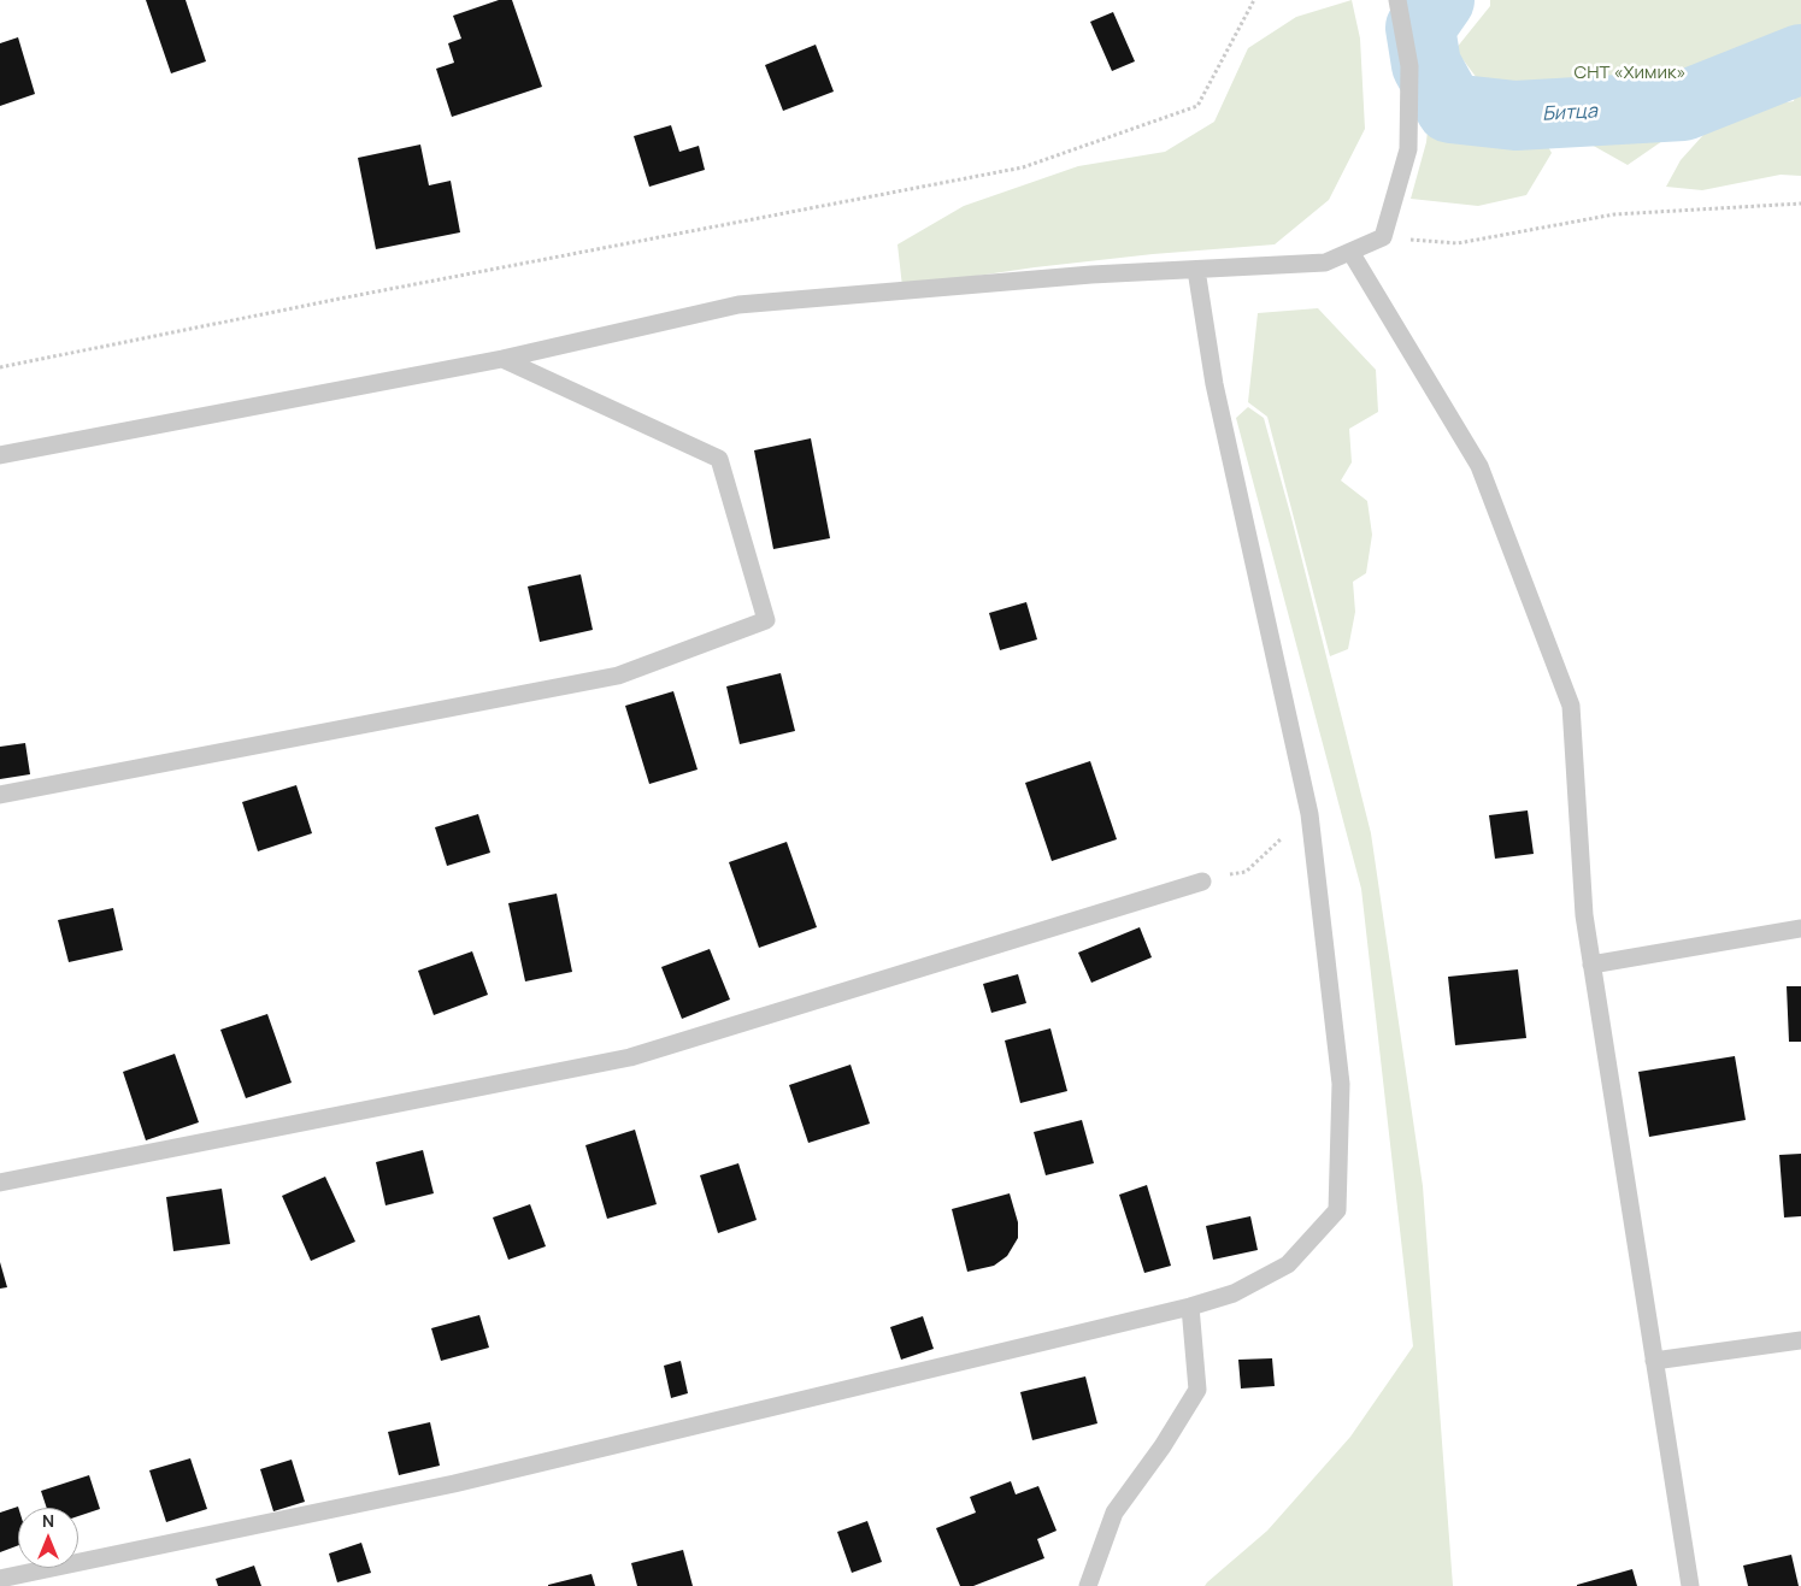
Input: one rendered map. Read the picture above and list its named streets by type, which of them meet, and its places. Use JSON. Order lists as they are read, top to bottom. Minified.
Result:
{"water":["Битца"],"parks":["СНТ «Химик»"],"north":"top"}
